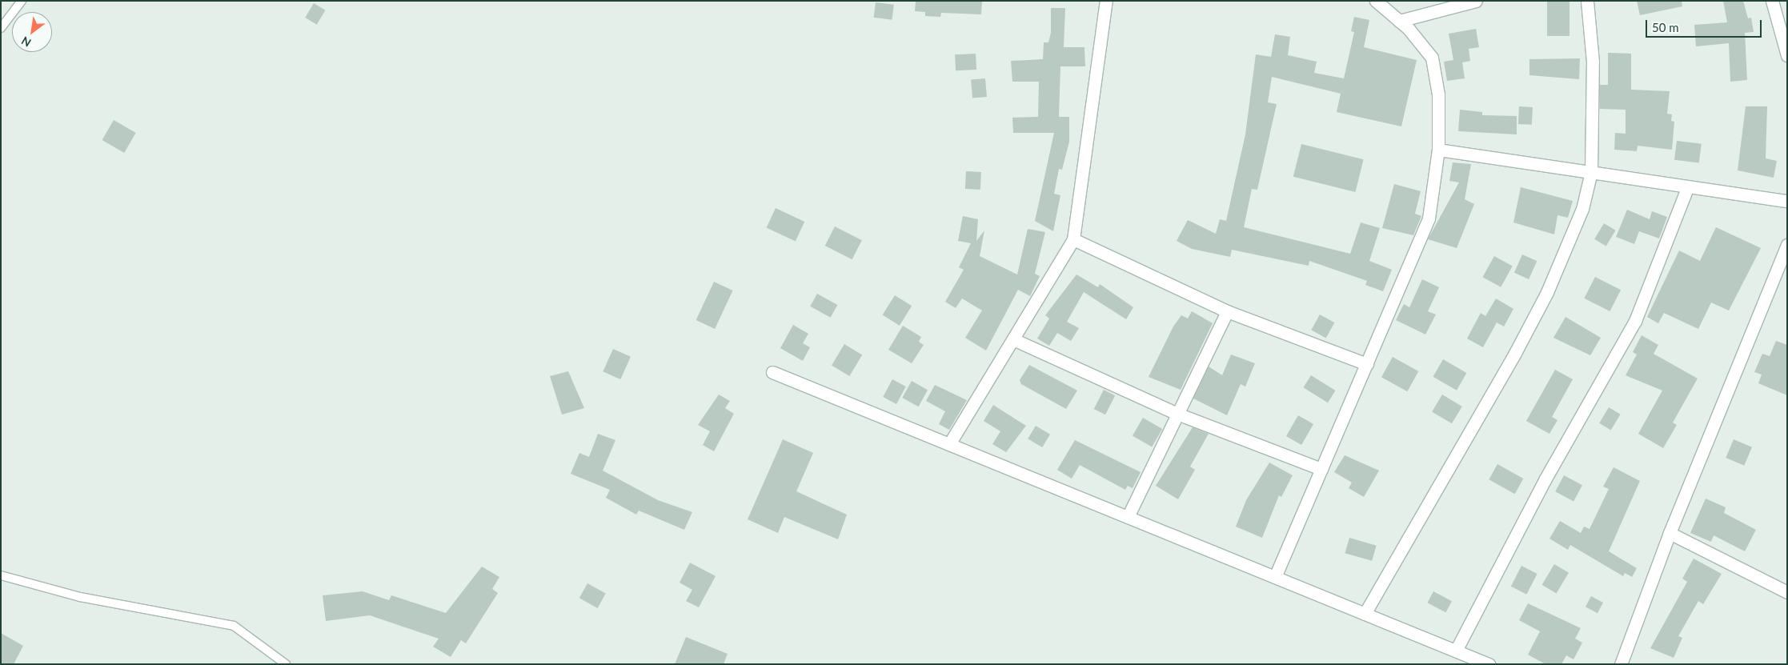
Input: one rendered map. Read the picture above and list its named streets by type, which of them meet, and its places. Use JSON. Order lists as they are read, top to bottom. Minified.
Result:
{"scale_bar":"50 m","north":"bottom left"}
